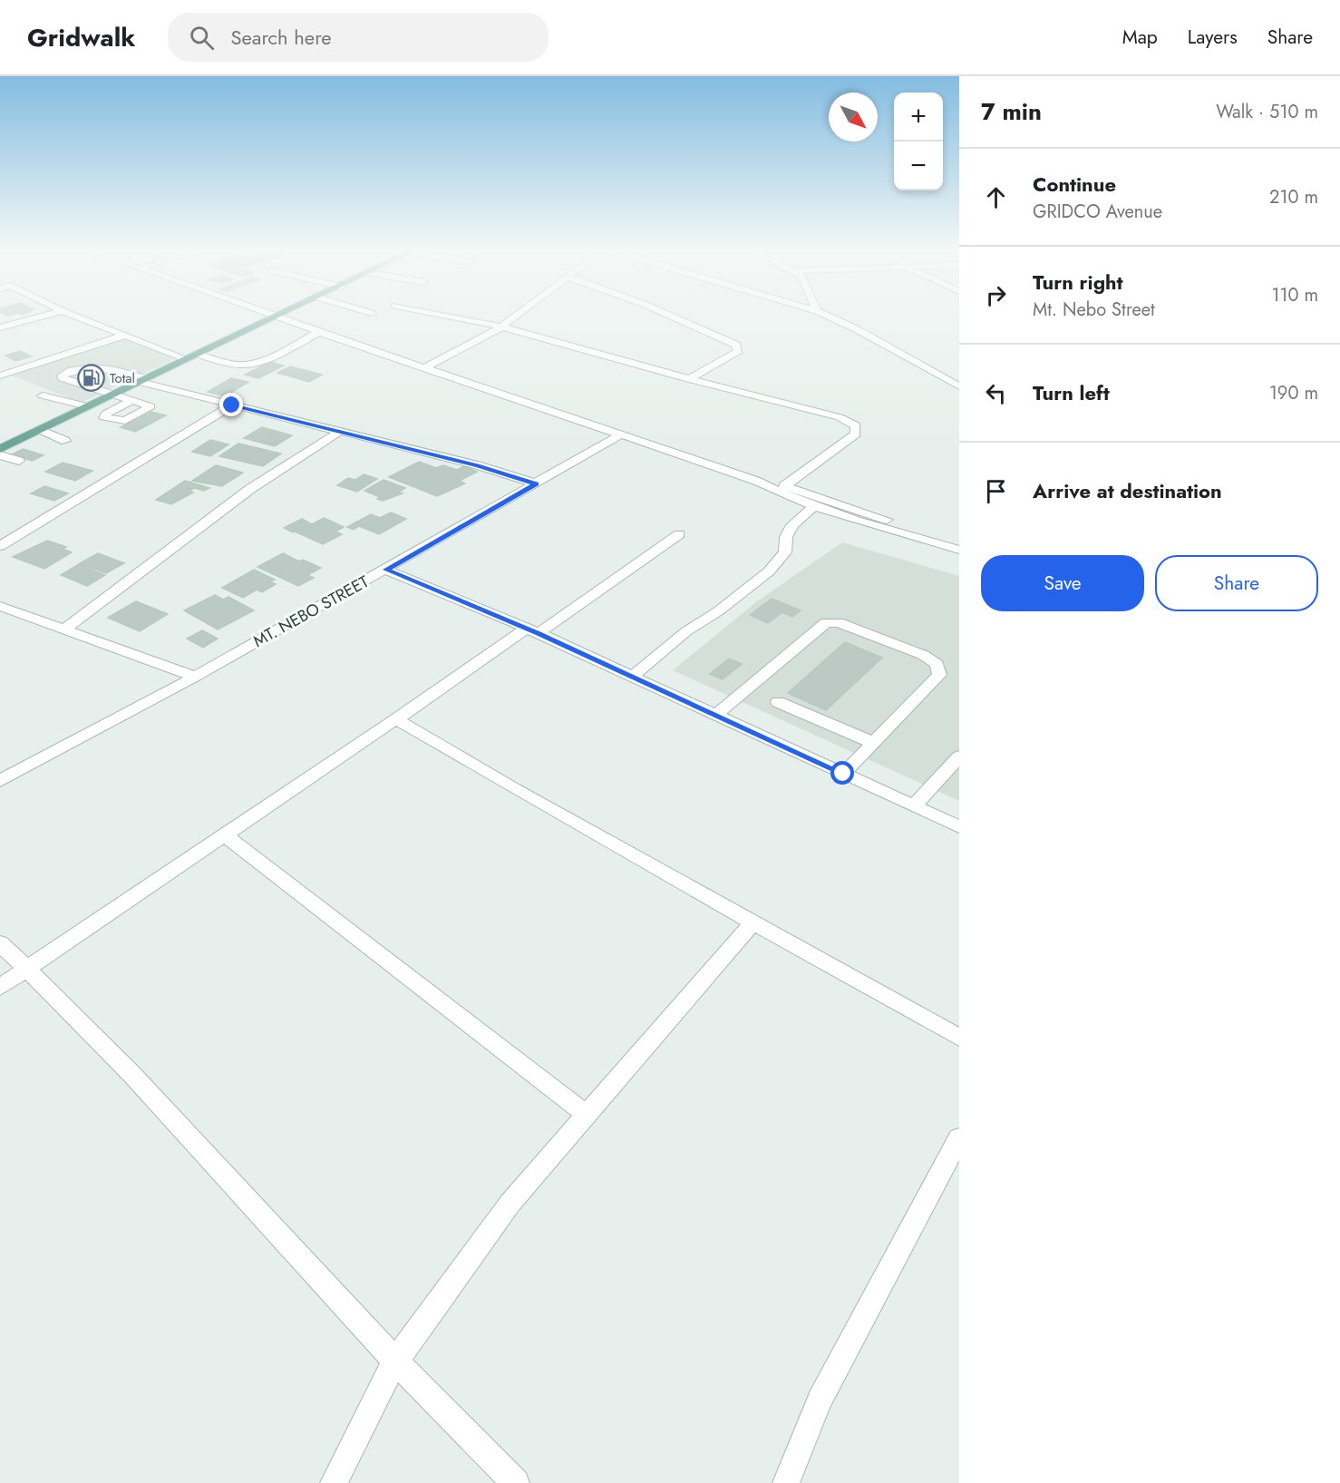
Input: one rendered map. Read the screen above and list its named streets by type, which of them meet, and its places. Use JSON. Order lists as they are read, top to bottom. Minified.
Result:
{"streets":{"street":["MT. NEBO STREET"]},"places":{"fuel station":["Total"]},"north":"bottom right","page":{"header":"Gridwalk","search":"Search here","nav":["Map","Layers","Share"],"heading":["7 min","Walk · 510 m"],"map_buttons":["+","−"],"list":[["Continue","GRIDCO Avenue","210 m"],["Turn right","Mt. Nebo Street","110 m"],["Turn left","190 m"],"Arrive at destination"],"buttons":["Save","Share"]}}
